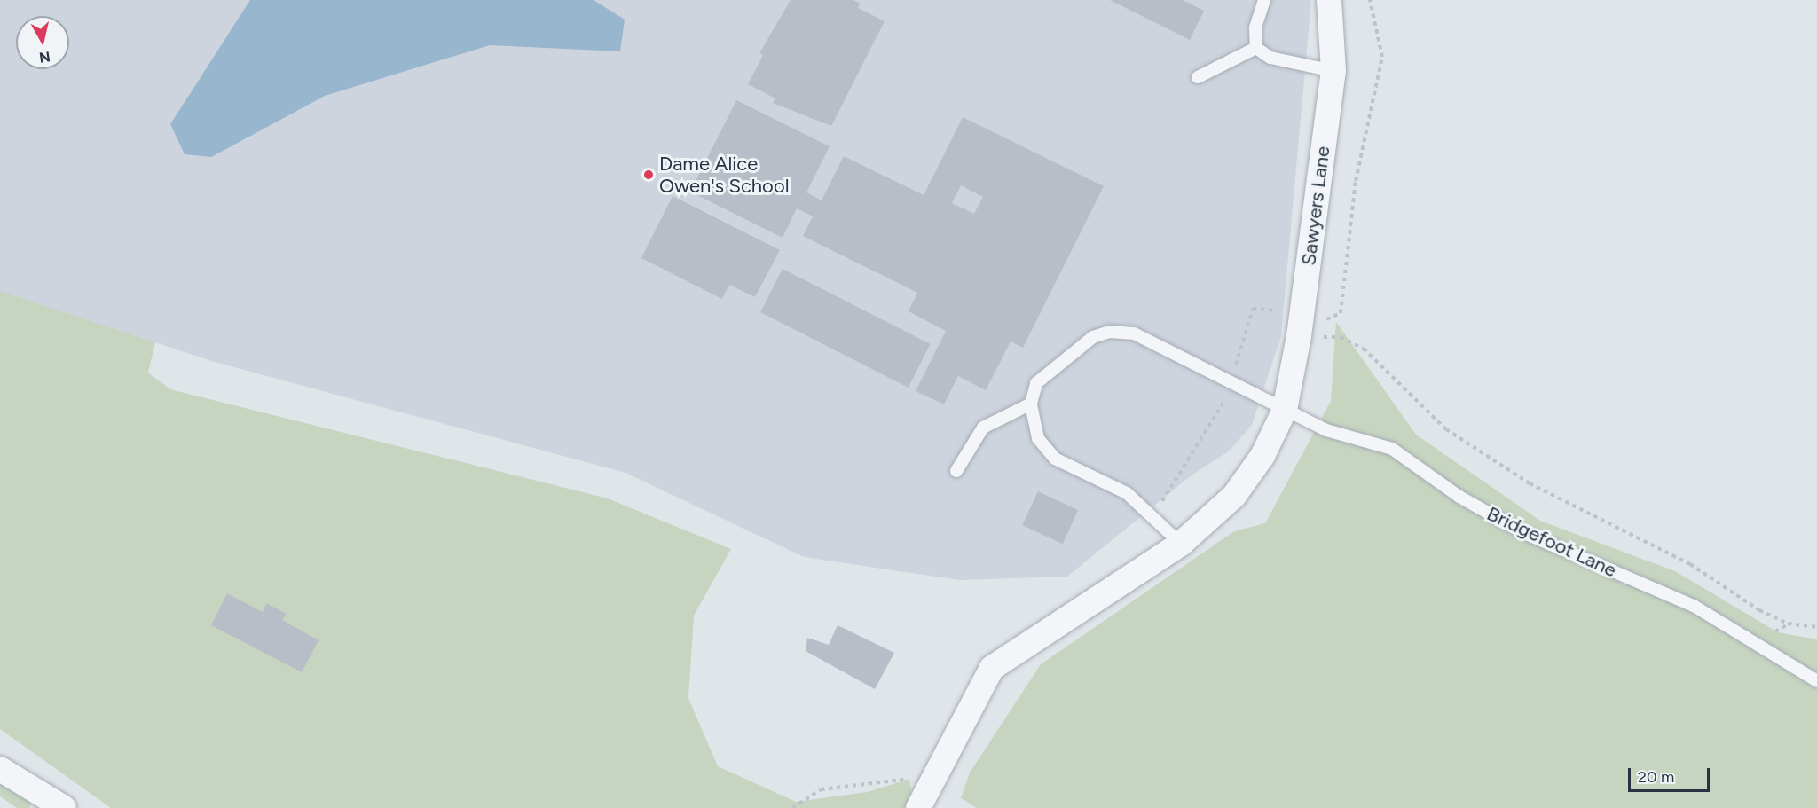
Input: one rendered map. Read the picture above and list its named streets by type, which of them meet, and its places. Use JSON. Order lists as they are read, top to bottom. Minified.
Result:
{"streets":{"street":["Sawyers Lane"],"lane":["Bridgefoot Lane"]},"crossings":[["Sawyers Lane","Bridgefoot Lane"]],"places":["Dame Alice Owen's School"],"scale_bar":"20 m","north":"bottom"}
